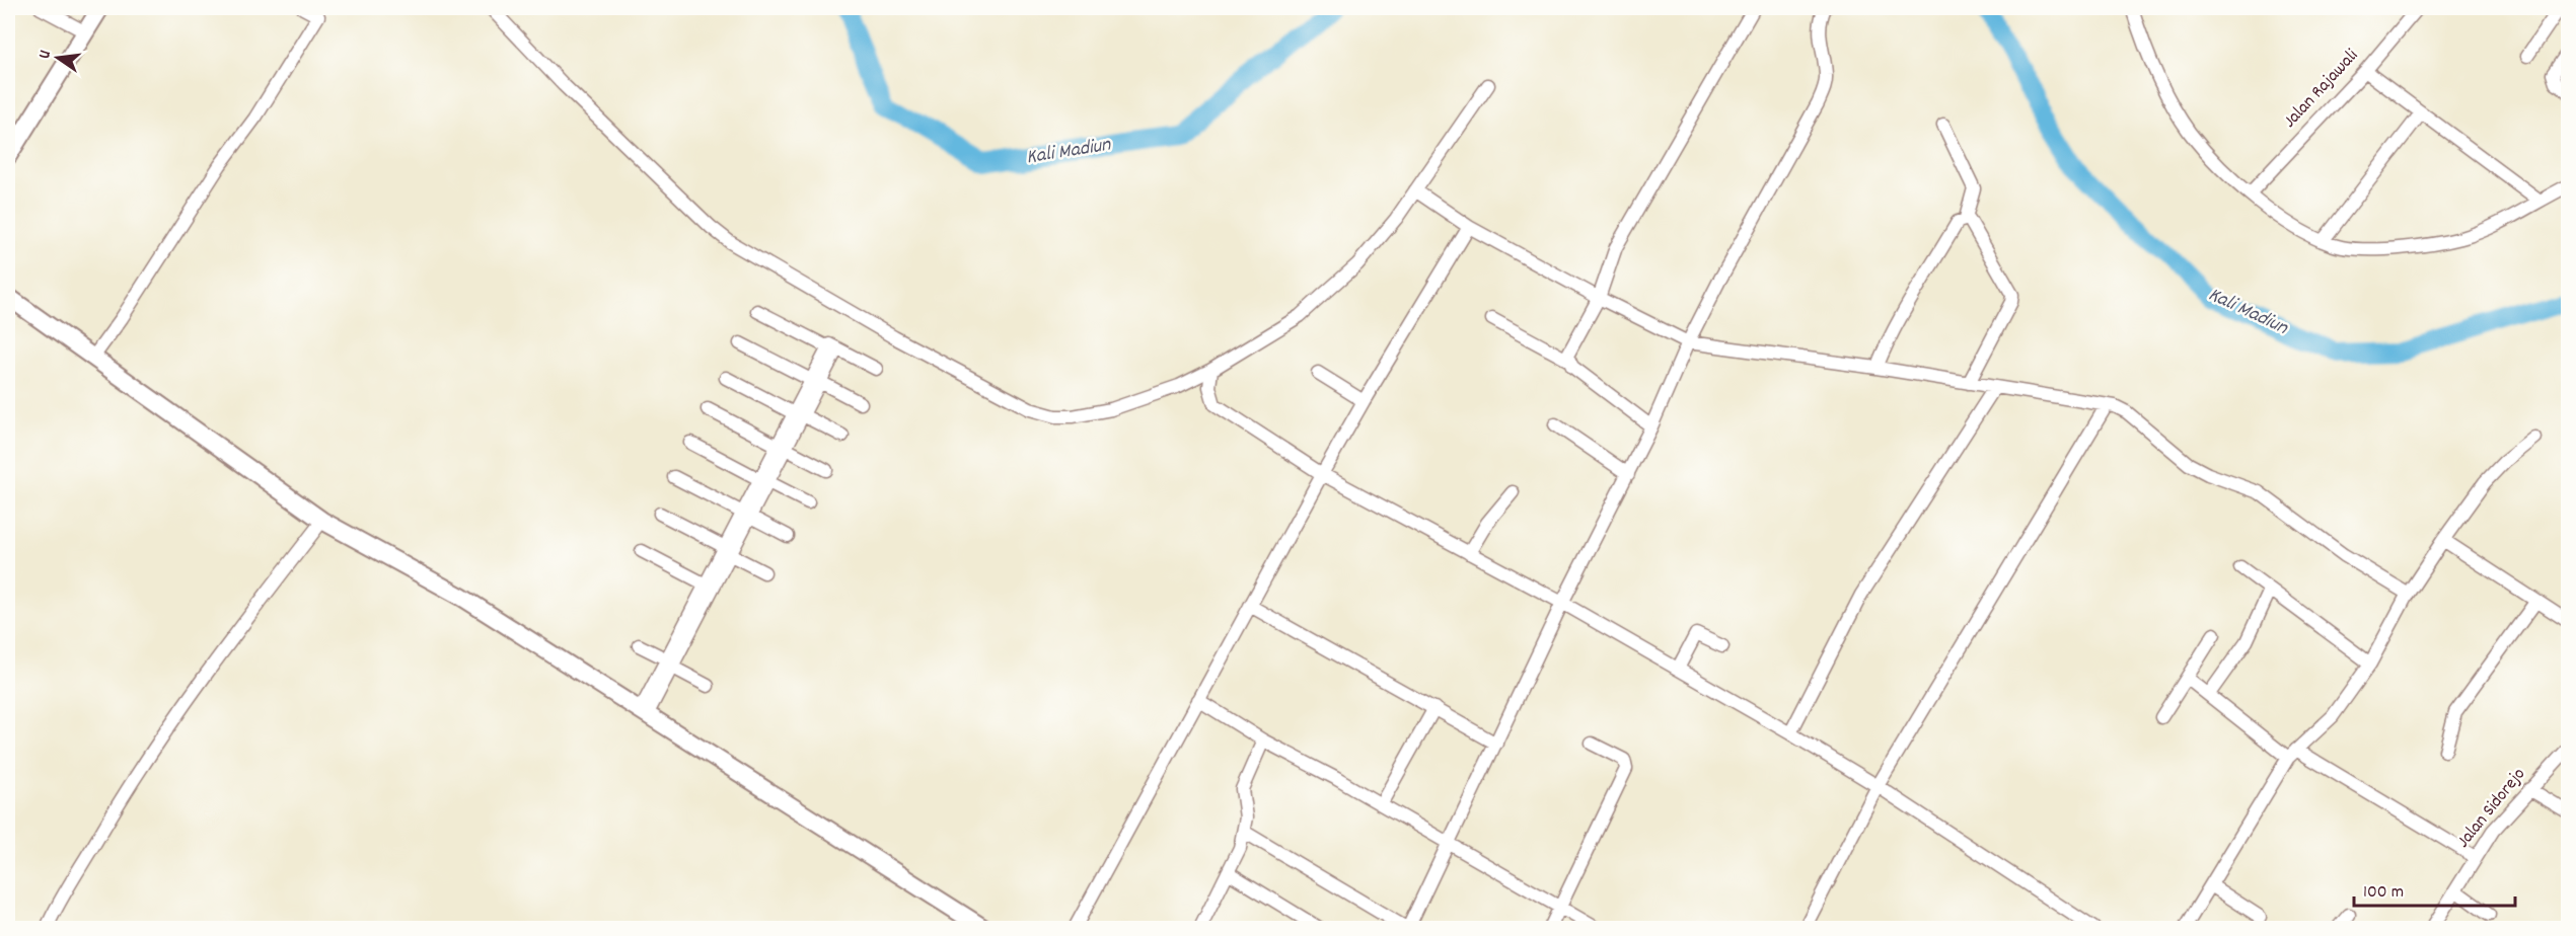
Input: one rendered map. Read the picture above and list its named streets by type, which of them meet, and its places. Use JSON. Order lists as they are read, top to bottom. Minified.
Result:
{"streets":{"street":["Jalan Rajawali","Jalan Sidorejo"]},"water":["Kali Madiun"],"scale_bar":"100 m","north":"left"}
